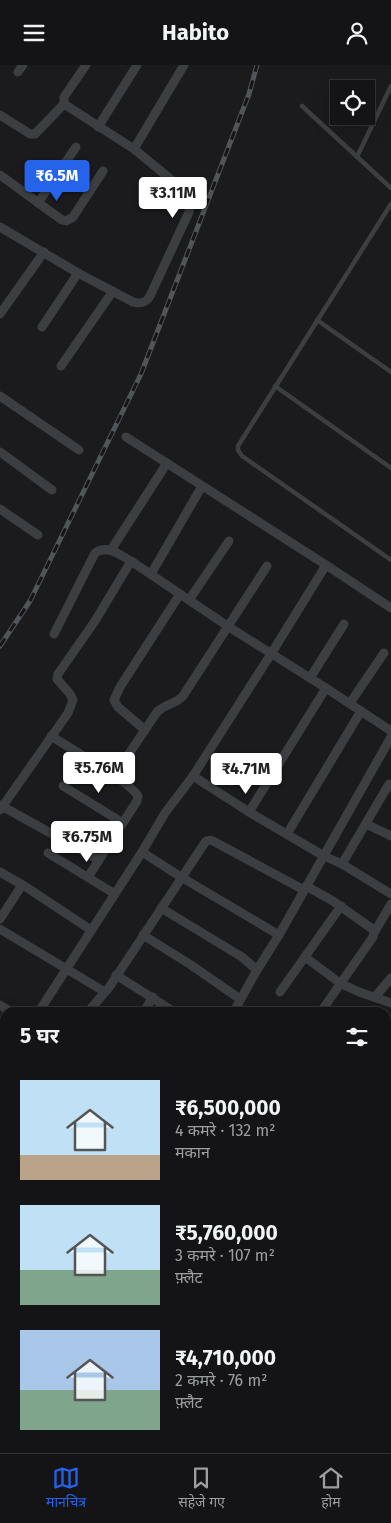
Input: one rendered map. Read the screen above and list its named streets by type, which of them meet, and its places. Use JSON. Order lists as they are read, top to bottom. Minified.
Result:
{"page":{"header":"Habito","price":["₹6.5M","₹3.11M","₹5.76M","₹4.71M","₹6.75M"],"heading":"5 घर","list":[{"name":"₹6,500,000","note":"4 कमरे · 132 m² · मकान"},{"name":"₹5,760,000","note":"3 कमरे · 107 m² · फ़्लैट"},{"name":"₹4,710,000","note":"2 कमरे · 76 m² · फ़्लैट"}],"tabs":["मानचित्र","सहेजे गए","होम"]}}
